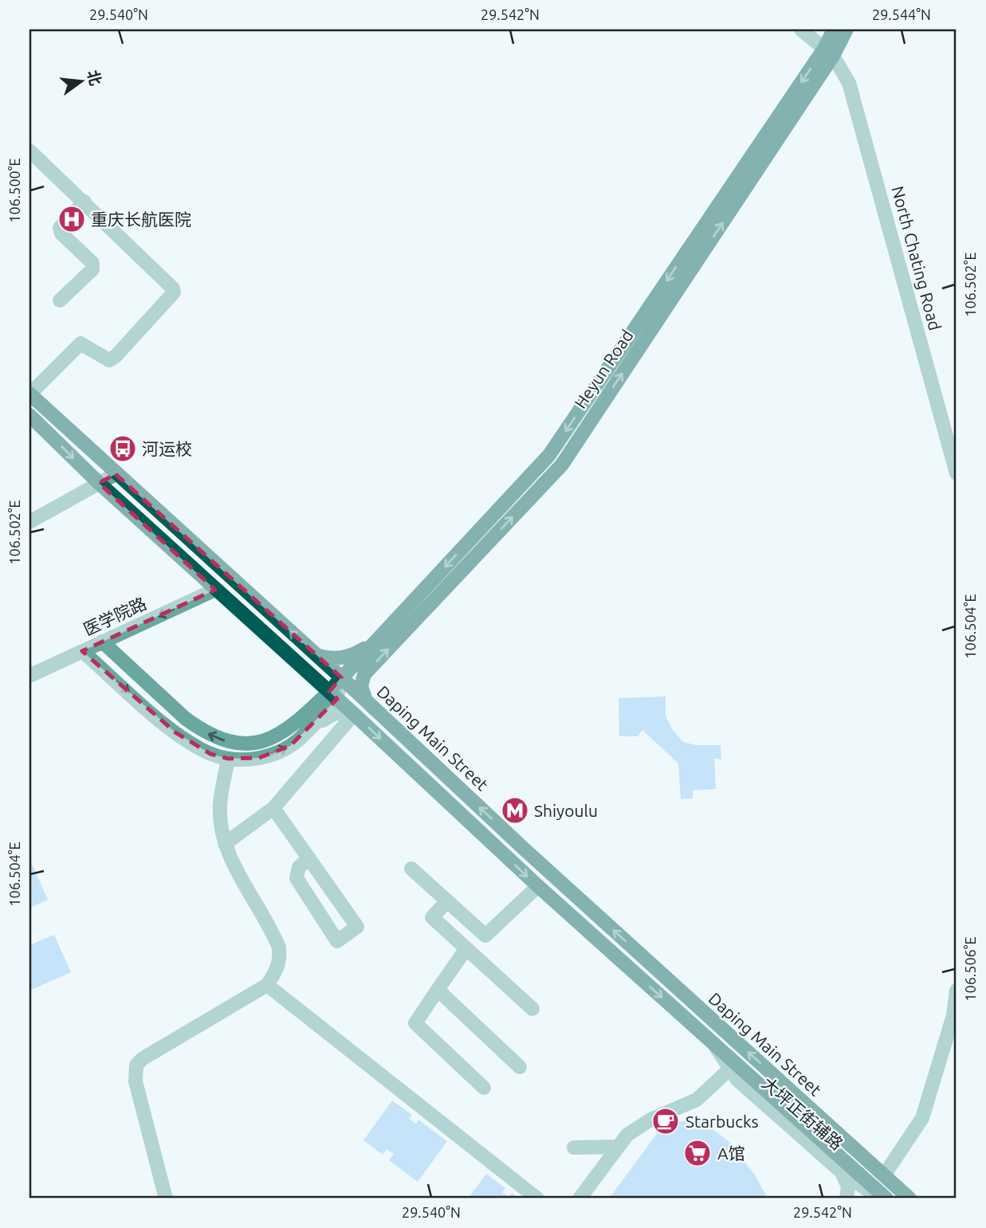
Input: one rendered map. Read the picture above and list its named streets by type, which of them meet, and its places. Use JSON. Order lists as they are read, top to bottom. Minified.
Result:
{"streets":{"main road":["Heyun Road","Daping Main Street"],"street":["North Chating Road","医学院路","大坪正街辅路"]},"crossings":[["North Chating Road","Heyun Road"],["Heyun Road","Daping Main Street"],["医学院路","Daping Main Street"],["Daping Main Street","大坪正街辅路"]],"one_way":["医学院路"],"places":{"hospital":["重庆长航医院"],"bus stop":["河运校"],"metro station":["Shiyoulu"],"cafe":["Starbucks"],"supermarket":["A馆"]},"north":"right","coordinates":["29.540°N","29.542°N","29.544°N","106.500°E","106.502°E","106.504°E","106.506°E"]}
